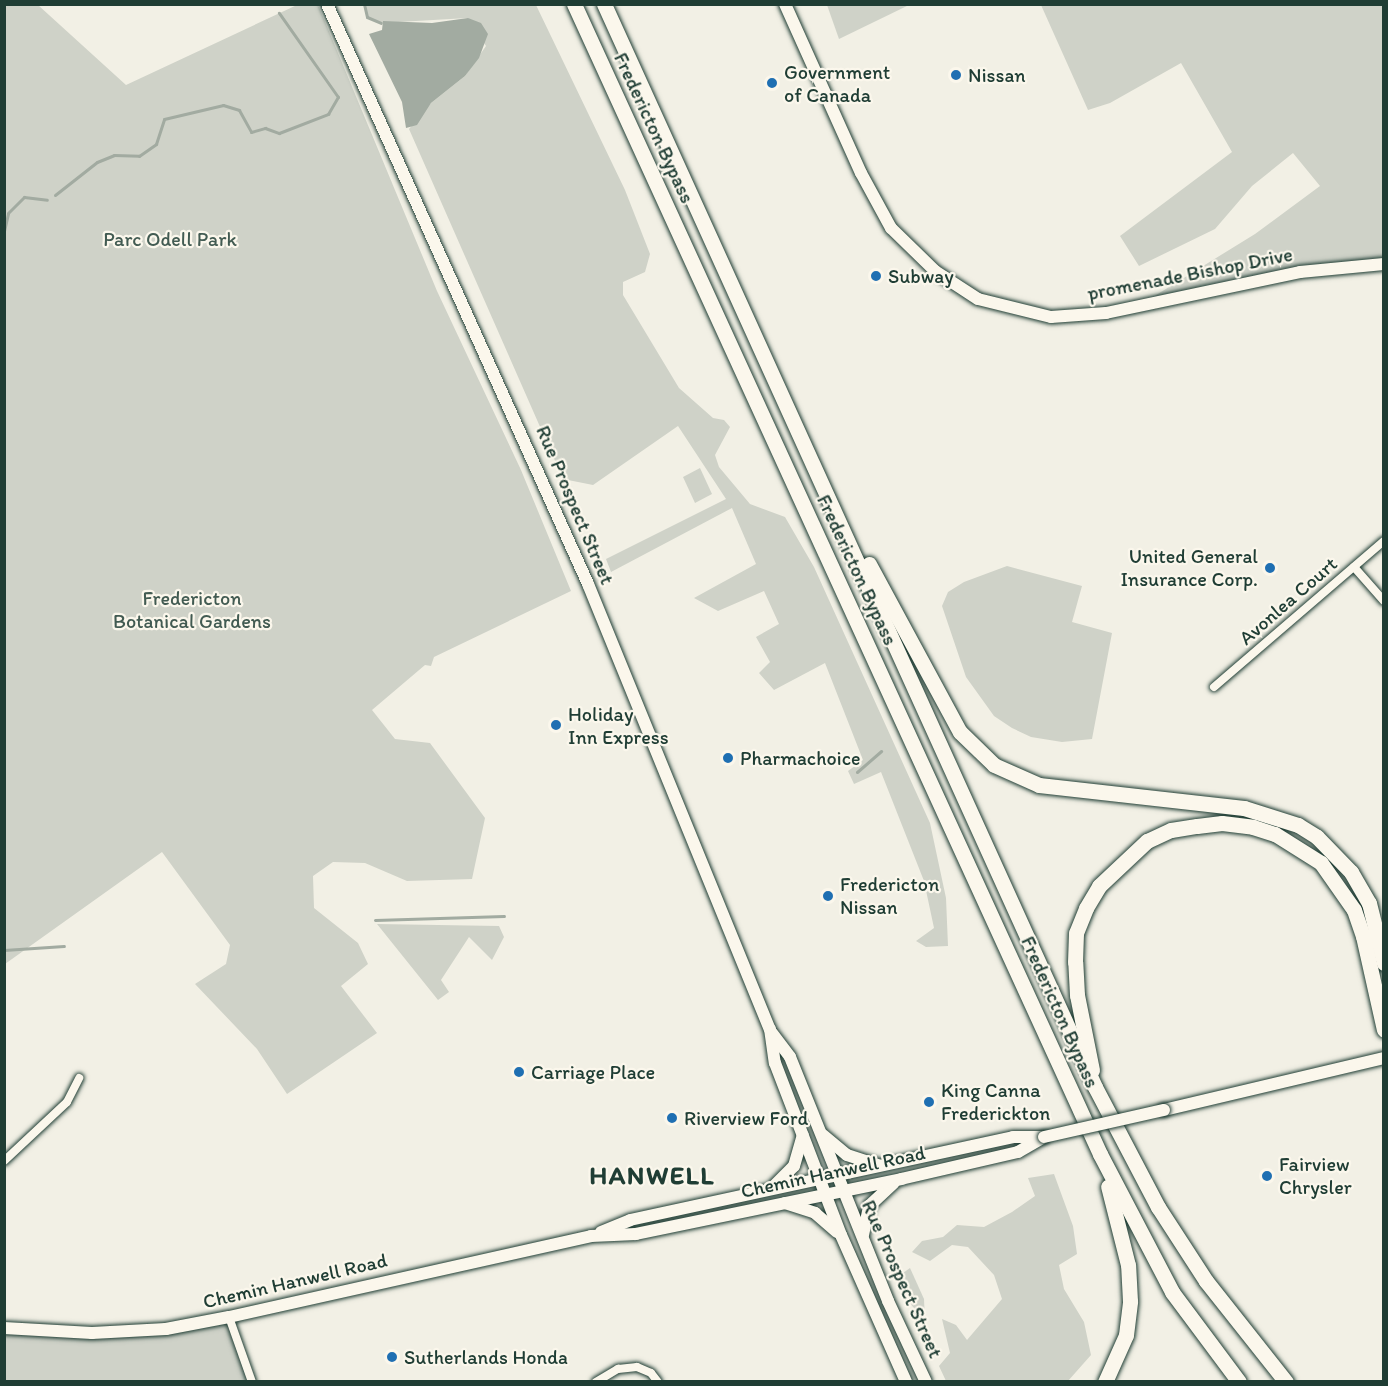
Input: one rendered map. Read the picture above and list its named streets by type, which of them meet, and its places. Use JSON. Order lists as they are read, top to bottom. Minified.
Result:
{"streets":{"highway":["Fredericton Bypass"],"main road":["promenade Bishop Drive","Rue Prospect Street","Chemin Hanwell Road"],"street":["Avonlea Court"]},"crossings":[["Rue Prospect Street","Chemin Hanwell Road"]],"districts":["HANWELL"],"parks":["Parc Odell Park","Fredericton Botanical Gardens"],"places":["Nissan","Government of Canada","Subway","United General Insurance Corp.","Holiday Inn Express","Pharmachoice","Fredericton Nissan","Carriage Place","King Canna Frederickton","Riverview Ford","Fairview Chrysler","Sutherlands Honda"]}
